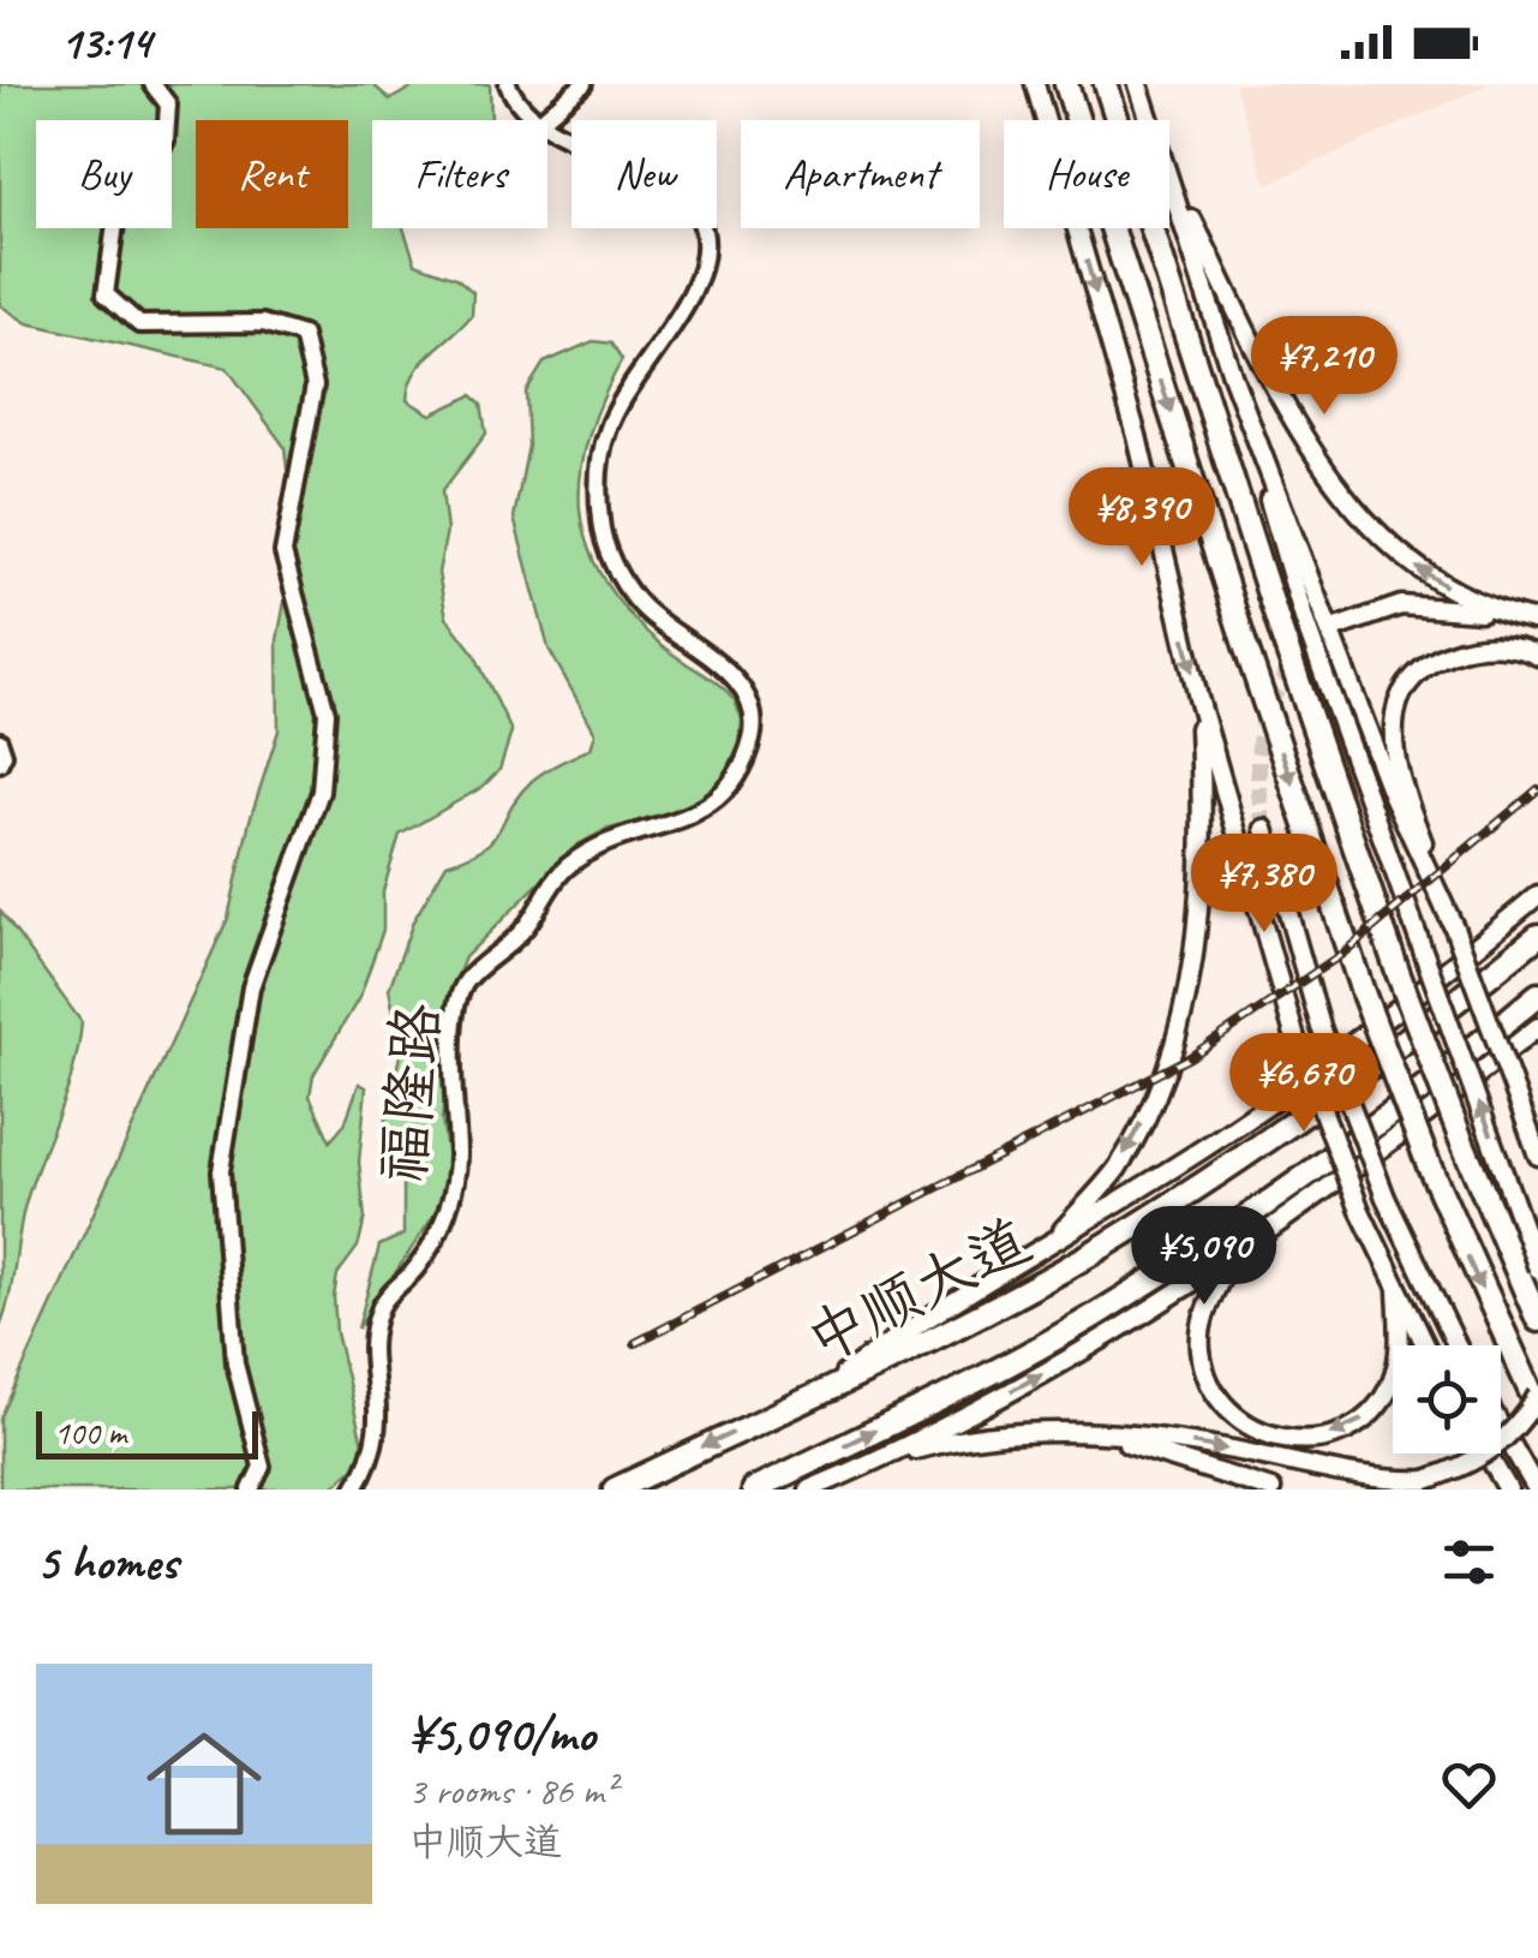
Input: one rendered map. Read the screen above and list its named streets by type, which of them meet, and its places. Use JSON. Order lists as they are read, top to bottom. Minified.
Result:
{"streets":{"highway":["中顺大道"],"street":["福隆路"]},"scale_bar":"100 m","page":{"status":"13:14","chip":["Buy","Rent","Filters","New","Apartment","House"],"price":["¥7,210","¥8,390","¥7,380","¥6,670","¥5,090"],"scale":"100 m","heading":"5 homes","list":[{"name":"¥5,090/mo","note":"3 rooms · 86 m² · 中顺大道"}]}}
